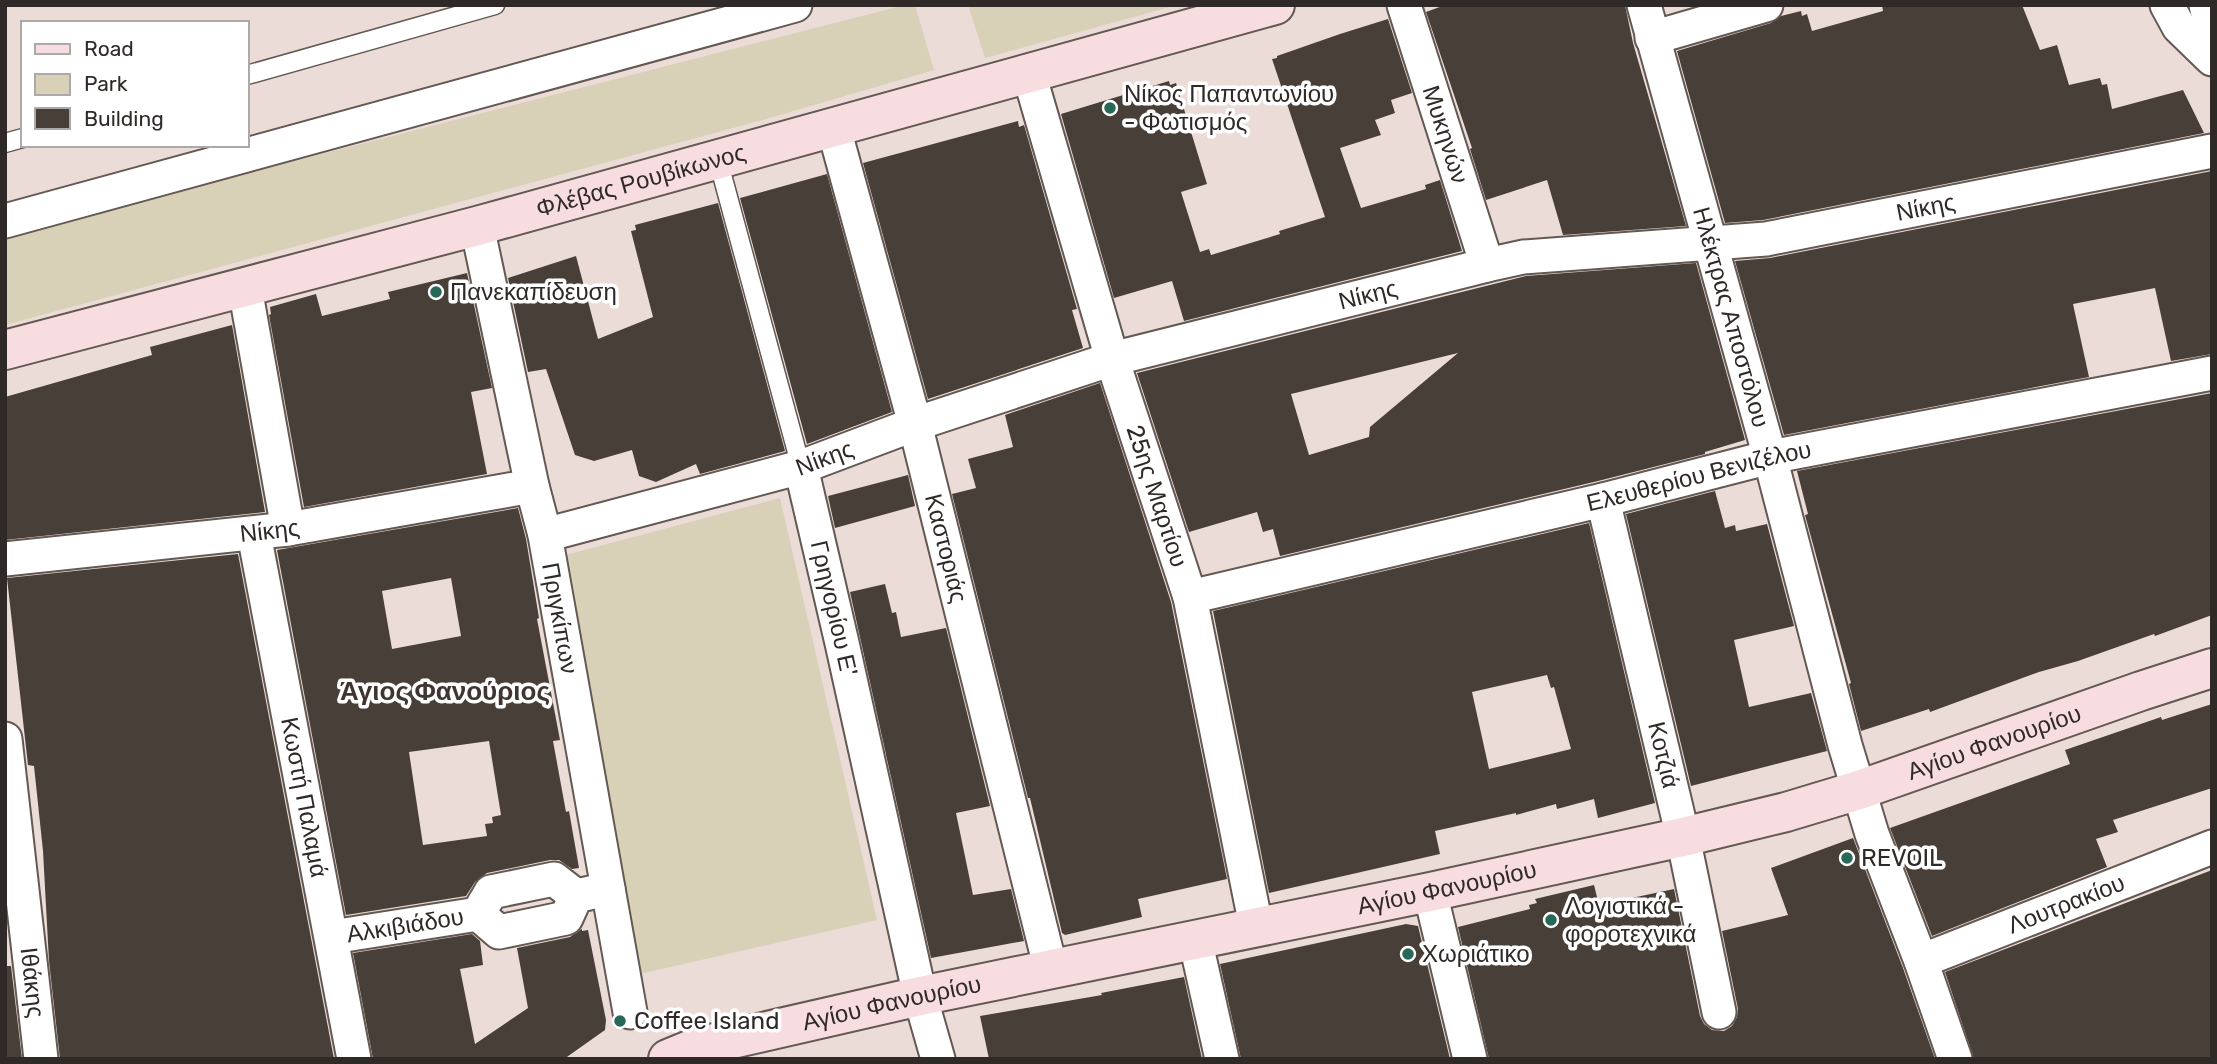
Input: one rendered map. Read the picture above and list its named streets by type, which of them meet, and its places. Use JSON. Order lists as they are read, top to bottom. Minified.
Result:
{"streets":{"street":["Μυκηνών","Φλέβας Ρουβίκωνος","Νίκης","Ηλέκτρας Αποστόλου","Ελευθερίου Βενιζέλου","25ης Μαρτίου","Καστοριάς","Γρηγορίου Ε'","Πριγκίπων","Αγίου Φανουρίου","Κοτζιά","Κωστή Παλαμά","Λουτρακίου","Αλκιβιάδου","Ιθάκης"]},"crossings":[["Μυκηνών","Νίκης"],["Φλέβας Ρουβίκωνος","25ης Μαρτίου"],["Φλέβας Ρουβίκωνος","Καστοριάς"],["Φλέβας Ρουβίκωνος","Γρηγορίου Ε'"],["Φλέβας Ρουβίκωνος","Πριγκίπων"],["Νίκης","Ηλέκτρας Αποστόλου"],["Νίκης","25ης Μαρτίου"],["Νίκης","Καστοριάς"],["Νίκης","Γρηγορίου Ε'"],["Νίκης","Πριγκίπων"],["Νίκης","Κωστή Παλαμά"],["Ηλέκτρας Αποστόλου","Ελευθερίου Βενιζέλου"],["Ηλέκτρας Αποστόλου","Αγίου Φανουρίου"],["Ηλέκτρας Αποστόλου","Λουτρακίου"],["Ελευθερίου Βενιζέλου","25ης Μαρτίου"],["Ελευθερίου Βενιζέλου","Κοτζιά"],["25ης Μαρτίου","Αγίου Φανουρίου"],["Καστοριάς","Αγίου Φανουρίου"],["Γρηγορίου Ε'","Αγίου Φανουρίου"],["Πριγκίπων","Αλκιβιάδου"],["Αγίου Φανουρίου","Κοτζιά"],["Κωστή Παλαμά","Αλκιβιάδου"]],"districts":["Άγιος Φανούριος"],"places":["Νίκος Παπαντωνίου - Φωτισμός","Πανεκαπίδευση","REVOIL","Λογιστικά - φοροτεχνικά","Χωριάτικο","Coffee Island"],"legend":["Road","Park","Building"]}
